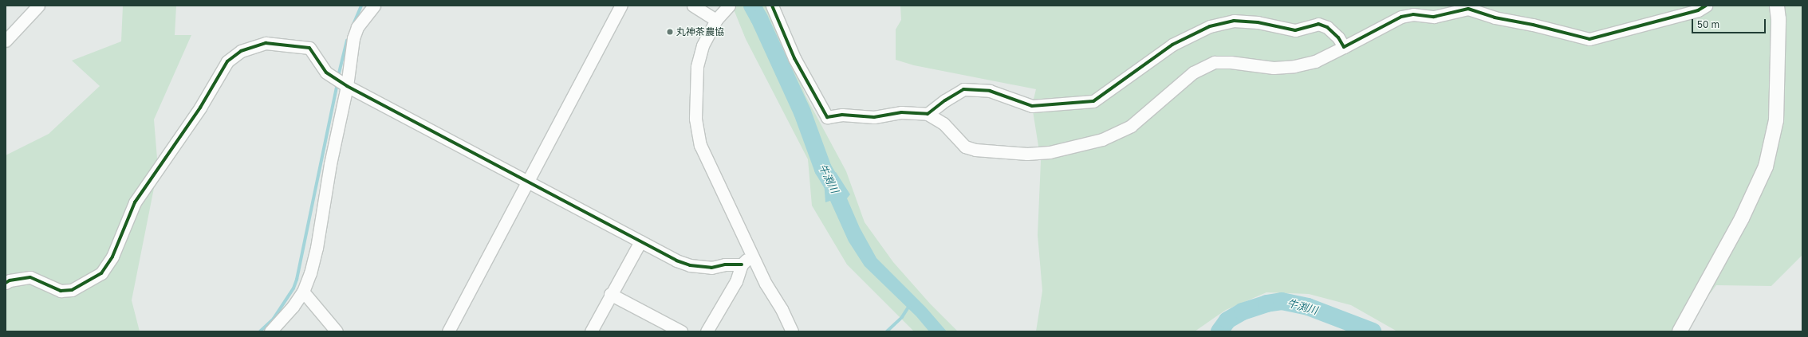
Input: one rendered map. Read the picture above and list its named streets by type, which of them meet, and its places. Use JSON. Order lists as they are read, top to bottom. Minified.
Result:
{"water":["牛渕川"],"places":["丸神茶農協"],"scale_bar":"50 m"}
